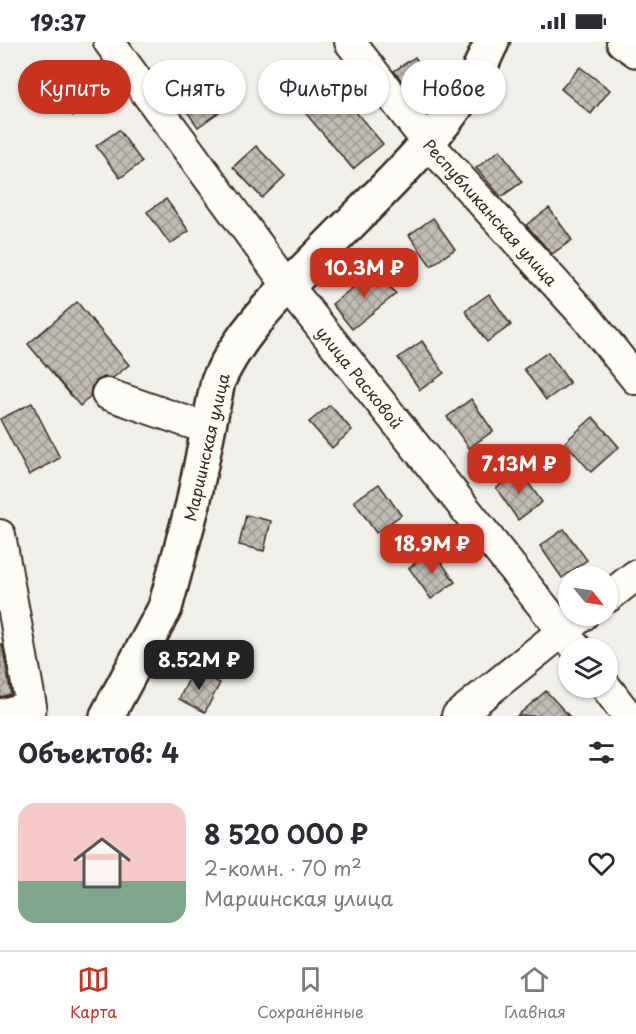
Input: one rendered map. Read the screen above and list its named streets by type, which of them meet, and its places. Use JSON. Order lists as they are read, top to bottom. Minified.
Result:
{"streets":{"main road":["Мариинская улица"],"street":["Республиканская улица","улица Расковой"]},"crossings":[["Республиканская улица","Мариинская улица"],["улица Расковой","Мариинская улица"]],"north":"bottom right","page":{"status":"19:37","chip":["Купить","Снять","Фильтры","Новое"],"price":["10.3M ₽","7.13M ₽","18.9M ₽","8.52M ₽"],"heading":"Объектов: 4","list":[{"name":"8 520 000 ₽","note":"2-комн. · 70 m² · Мариинская улица"}],"tabs":["Карта","Сохранённые","Главная"]}}
